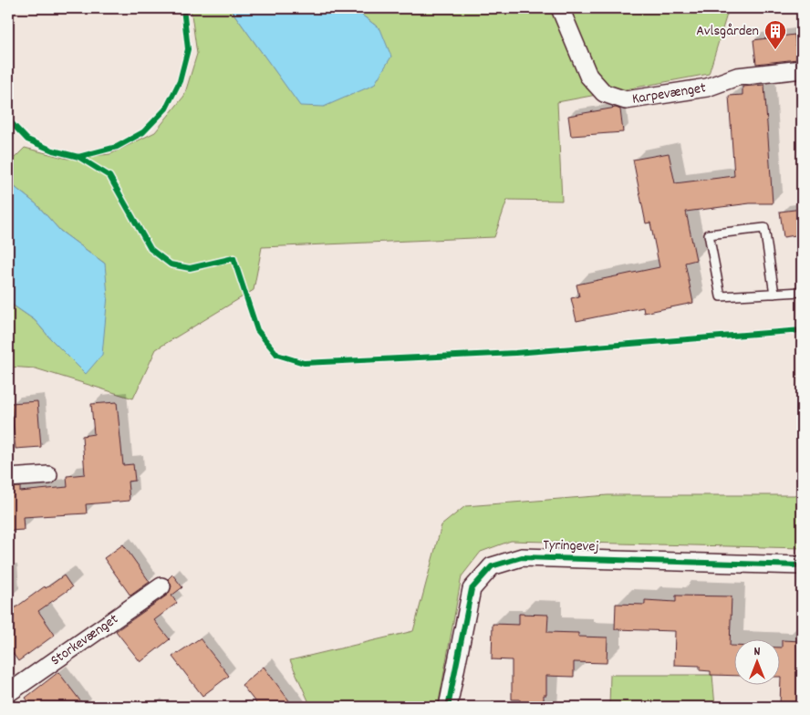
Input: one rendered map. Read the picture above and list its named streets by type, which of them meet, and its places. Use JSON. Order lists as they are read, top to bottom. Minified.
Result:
{"streets":{"street":["Karpevænget","Tyringevej","Storkevænget"]},"places":{"building":["Avlsgården"]},"north":"top"}
